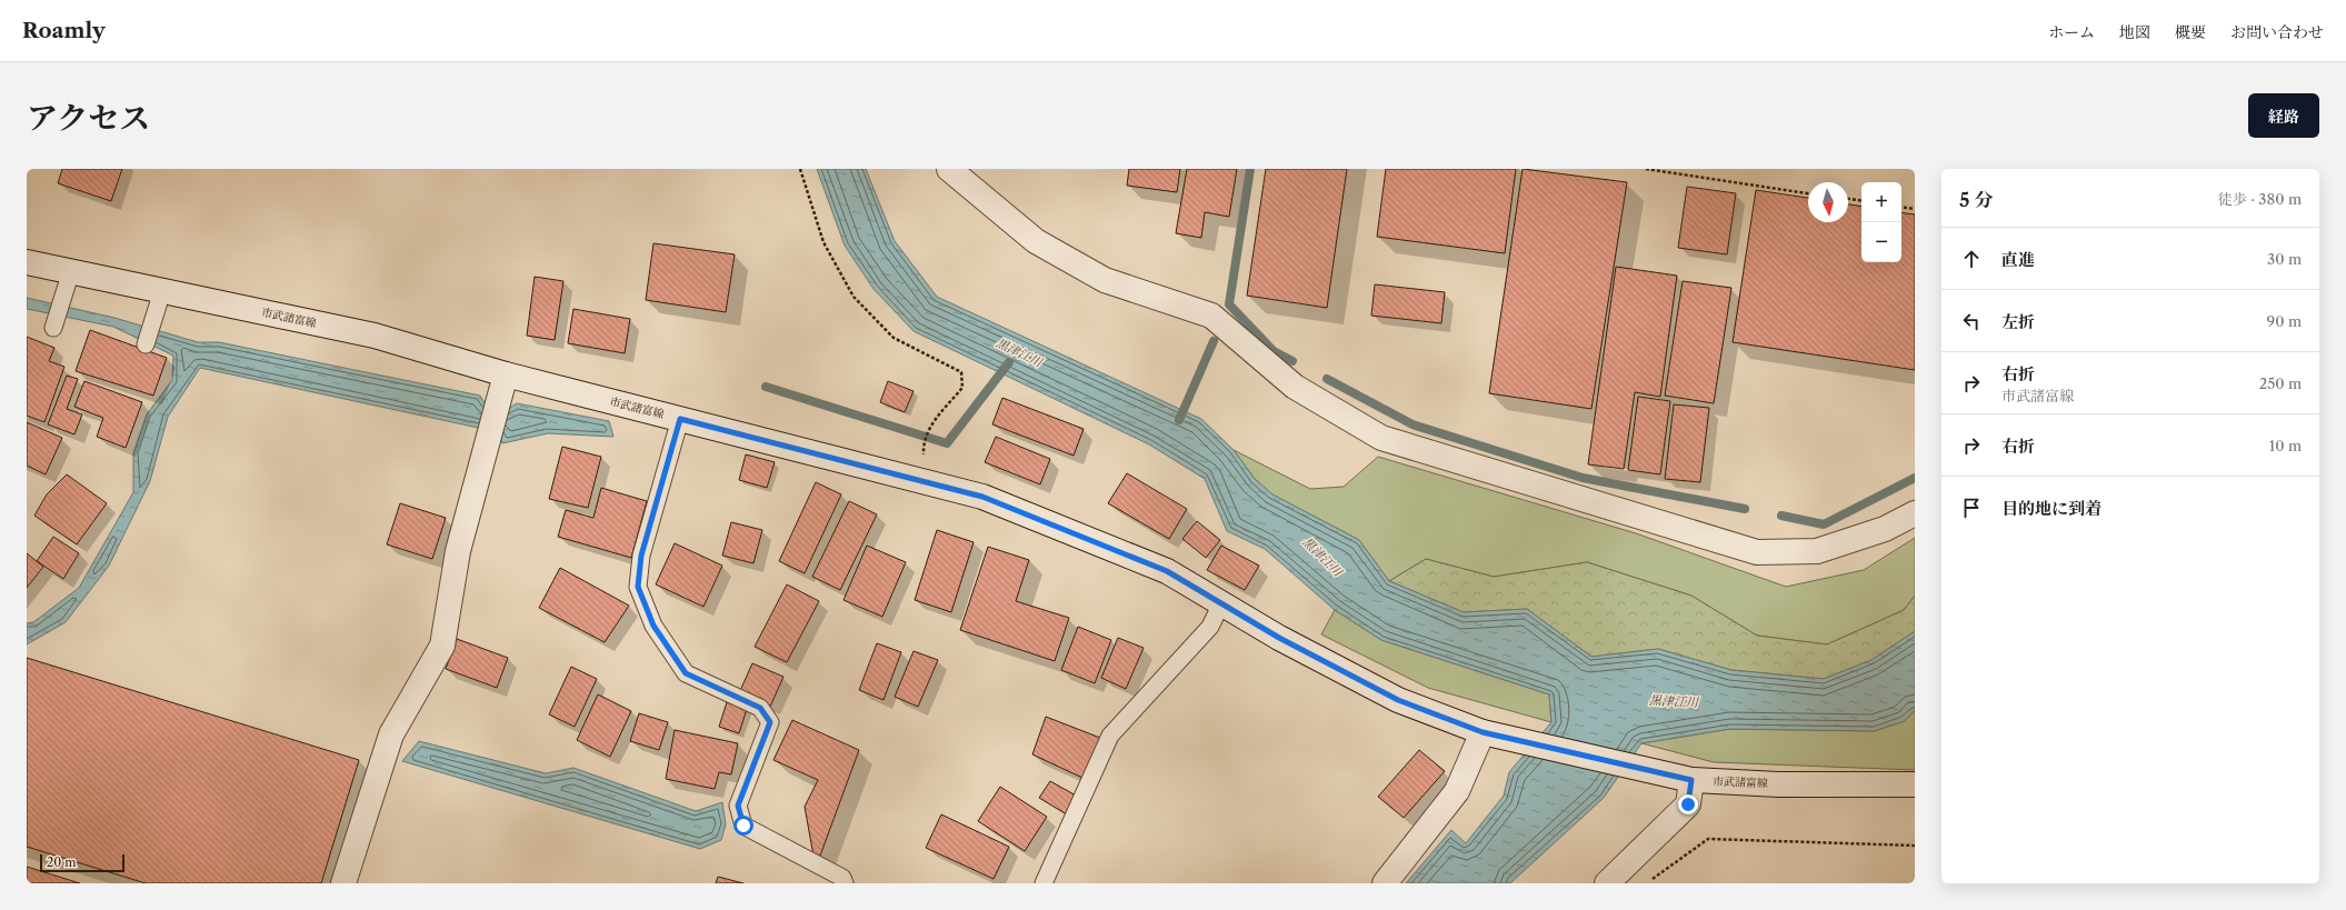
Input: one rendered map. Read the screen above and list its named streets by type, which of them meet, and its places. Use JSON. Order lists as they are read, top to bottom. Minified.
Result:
{"streets":{"main road":["市武諸富線"]},"water":["黒津江川"],"scale_bar":"20 m","north":"bottom","page":{"header":"Roamly","nav":["ホーム","地図","概要","お問い合わせ"],"title":"アクセス","buttons":"経路","heading":["5 分","徒歩 · 380 m"],"map_buttons":["+","−"],"list":[["直進","30 m"],["左折","90 m"],["右折","市武諸富線","250 m"],["右折","10 m"],"目的地に到着"],"scale":"20 m"}}
